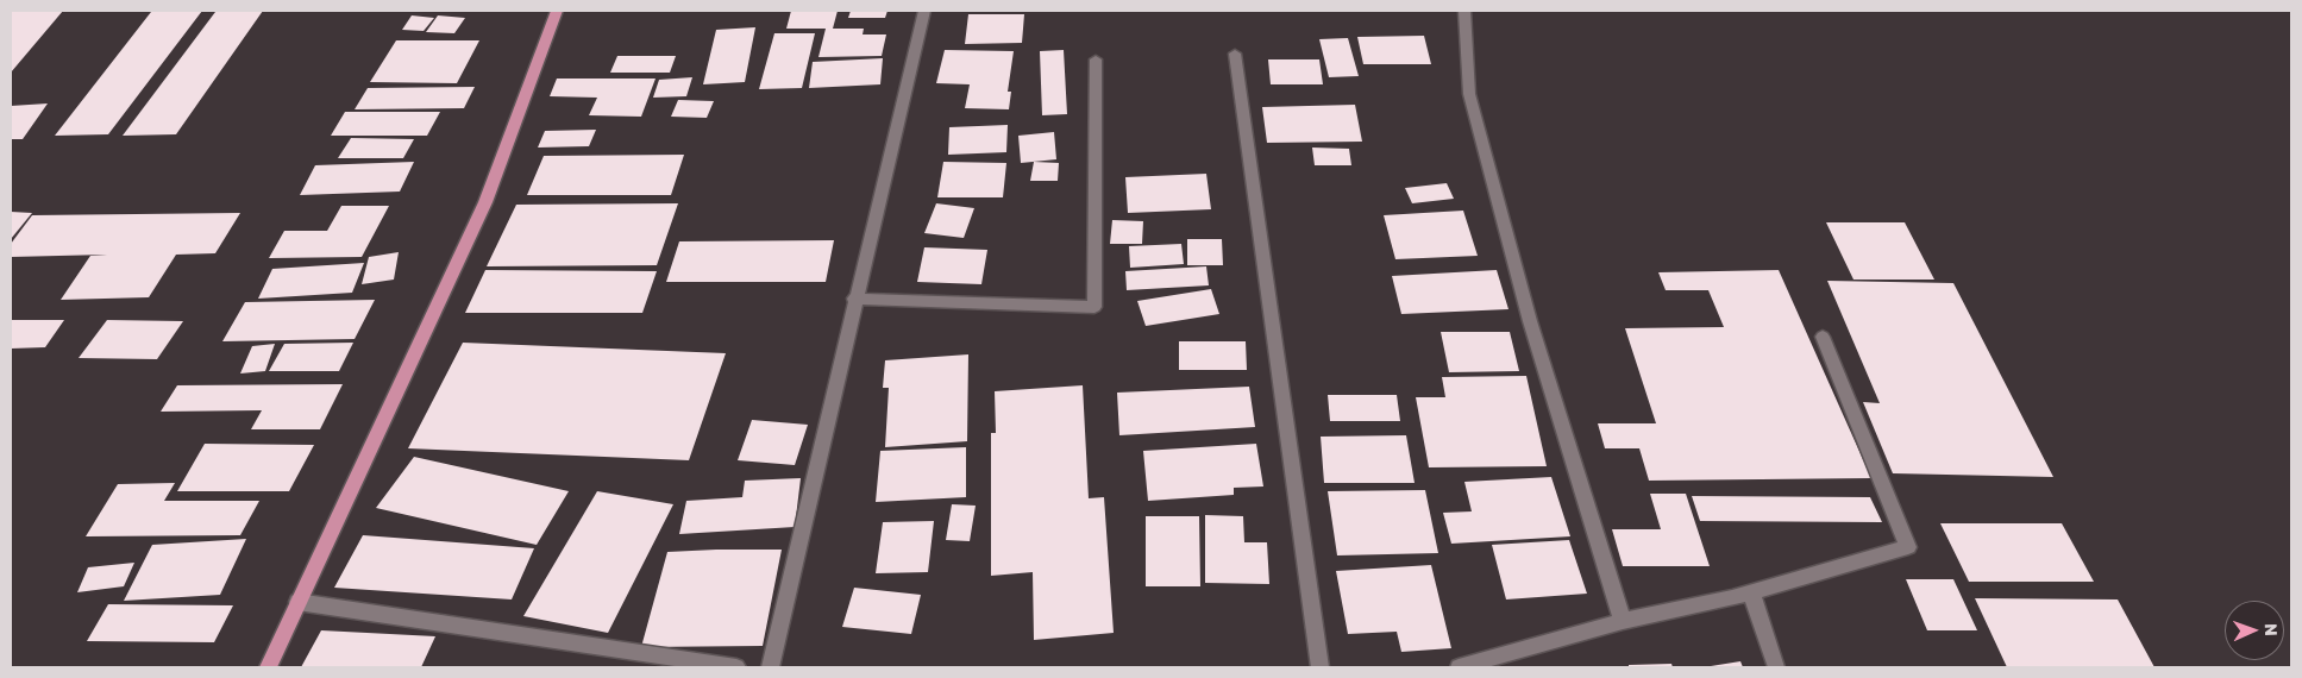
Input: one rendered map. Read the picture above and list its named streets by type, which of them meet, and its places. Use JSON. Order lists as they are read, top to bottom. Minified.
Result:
{"north":"right"}
